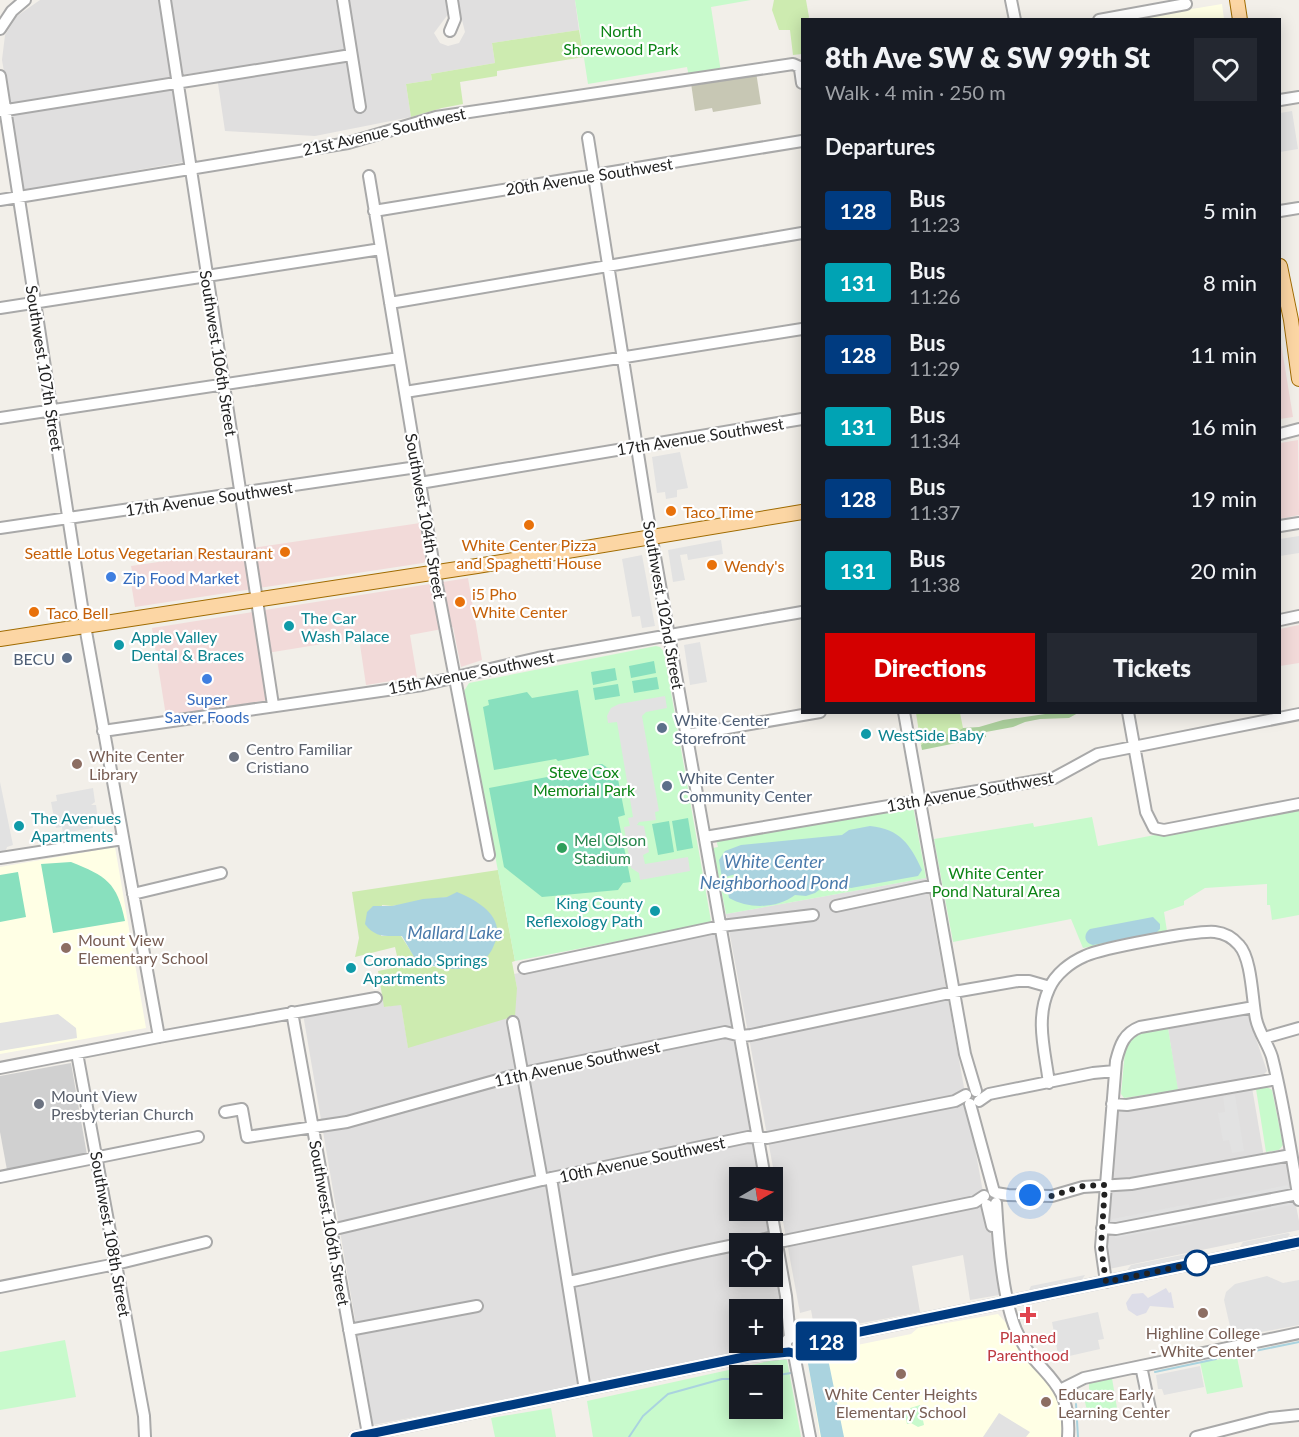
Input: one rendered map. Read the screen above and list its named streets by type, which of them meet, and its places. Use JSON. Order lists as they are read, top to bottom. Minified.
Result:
{"streets":{"street":["21st Avenue Southwest","20th Avenue Southwest","Southwest 106th Street","Southwest 107th Street","17th Avenue Southwest","Southwest 104th Street","Southwest 102nd Street","15th Avenue Southwest","13th Avenue Southwest","11th Avenue Southwest","10th Avenue Southwest","Southwest 108th Street"]},"crossings":[["21st Avenue Southwest","Southwest 106th Street"],["21st Avenue Southwest","Southwest 107th Street"],["20th Avenue Southwest","Southwest 104th Street"],["20th Avenue Southwest","Southwest 102nd Street"],["Southwest 106th Street","17th Avenue Southwest"],["Southwest 106th Street","15th Avenue Southwest"],["Southwest 106th Street","11th Avenue Southwest"],["Southwest 106th Street","10th Avenue Southwest"],["Southwest 107th Street","17th Avenue Southwest"],["Southwest 107th Street","15th Avenue Southwest"],["17th Avenue Southwest","Southwest 104th Street"],["17th Avenue Southwest","Southwest 102nd Street"],["Southwest 104th Street","15th Avenue Southwest"],["Southwest 102nd Street","15th Avenue Southwest"],["Southwest 102nd Street","13th Avenue Southwest"],["Southwest 102nd Street","11th Avenue Southwest"],["Southwest 102nd Street","10th Avenue Southwest"]],"water":["White Center Neighborhood Pond","Mallard Lake"],"parks":["North Shorewood Park","Steve Cox Memorial Park","White Center Pond Natural Area"],"places":{"other":["Taco Time","White Center Pizza and Spaghetti House","Seattle Lotus Vegetarian Restaurant","Wendy's","Zip Food Market","i5 Pho White Center","Taco Bell","The Car Wash Palace","Apple Valley Dental & Braces","BECU","Super Saver Foods","White Center Storefront","WestSide Baby","Centro Familiar Cristiano","White Center Library","White Center Community Center","The Avenues Apartments","Mel Olson Stadium","King County Reflexology Path","Mount View Elementary School","Coronado Springs Apartments","Mount View Presbyterian Church","Highline College - White Center","White Center Heights Elementary School","Educare Early Learning Center"],"health":["Planned Parenthood"]},"lines":["bus line 128"],"north":"right","page":{"on_map":"128","heading":[["8th Ave SW & SW 99th St","Walk · 4 min · 250 m"],"Departures"],"list":[{"mark":"128","name":"Bus","note":"11:23","value":"5 min"},{"mark":"131","name":"Bus","note":"11:26","value":"8 min"},{"mark":"128","name":"Bus","note":"11:29","value":"11 min"},{"mark":"131","name":"Bus","note":"11:34","value":"16 min"},{"mark":"128","name":"Bus","note":"11:37","value":"19 min"},{"mark":"131","name":"Bus","note":"11:38","value":"20 min"}],"buttons":["Directions","Tickets"],"map_buttons":["+","−"]}}
